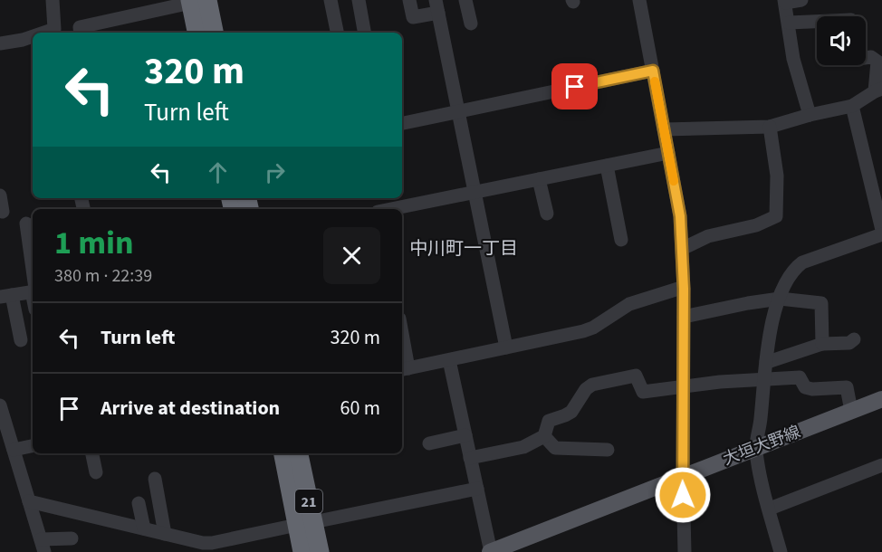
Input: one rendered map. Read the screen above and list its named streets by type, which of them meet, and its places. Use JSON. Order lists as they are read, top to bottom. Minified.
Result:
{"streets":{"highway":["21"],"main road":["大垣大野線"]},"districts":["中川町一丁目"],"page":{"turn":["320 m","Turn left"],"heading":["1 min","380 m · 22:39"],"list":[{"name":"Turn left","value":"320 m"},{"name":"Arrive at destination","value":"60 m"}]}}
